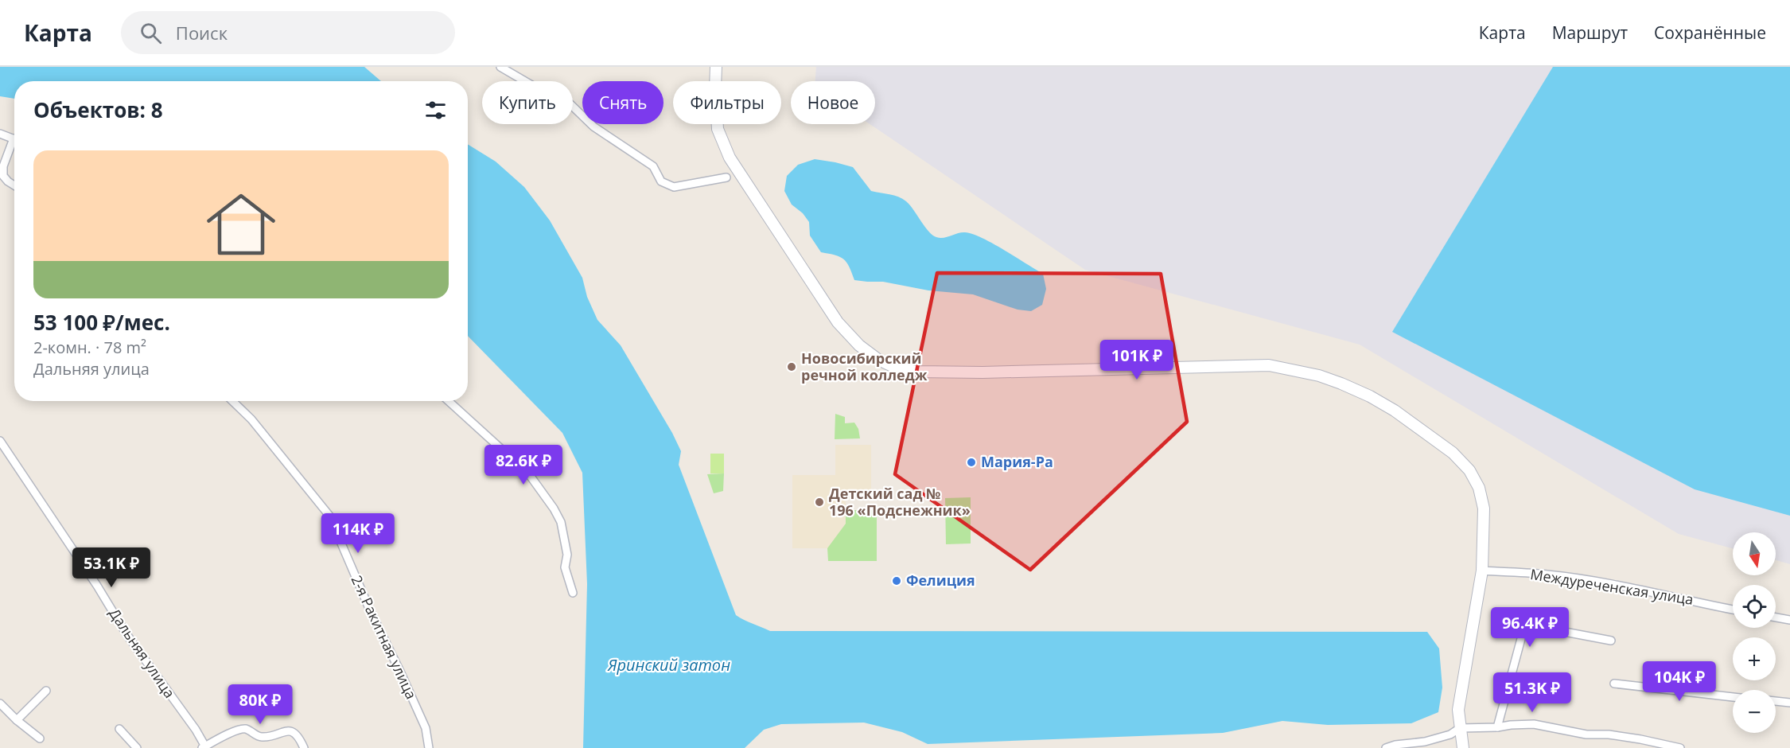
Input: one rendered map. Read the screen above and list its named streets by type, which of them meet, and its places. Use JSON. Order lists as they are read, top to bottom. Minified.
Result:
{"streets":{"street":["Междуреченская улица","2-я Ракитная улица","Дальняя улица"]},"water":["Яринский затон"],"places":["Новосибирский речной колледж","Мария-Ра","Детский сад № 196 «Подснежник»","Фелиция"],"north":"bottom","page":{"header":"Карта","search":"Поиск","nav":["Карта","Маршрут","Сохранённые"],"chip":["Купить","Снять","Фильтры","Новое"],"heading":"Объектов: 8","list":[{"name":"53 100 ₽/мес.","note":"2-комн. · 78 m² · Дальняя улица"}],"price":["101K ₽","82.6K ₽","114K ₽","53.1K ₽","96.4K ₽","104K ₽","51.3K ₽","80K ₽"],"map_buttons":["+","−"]}}
